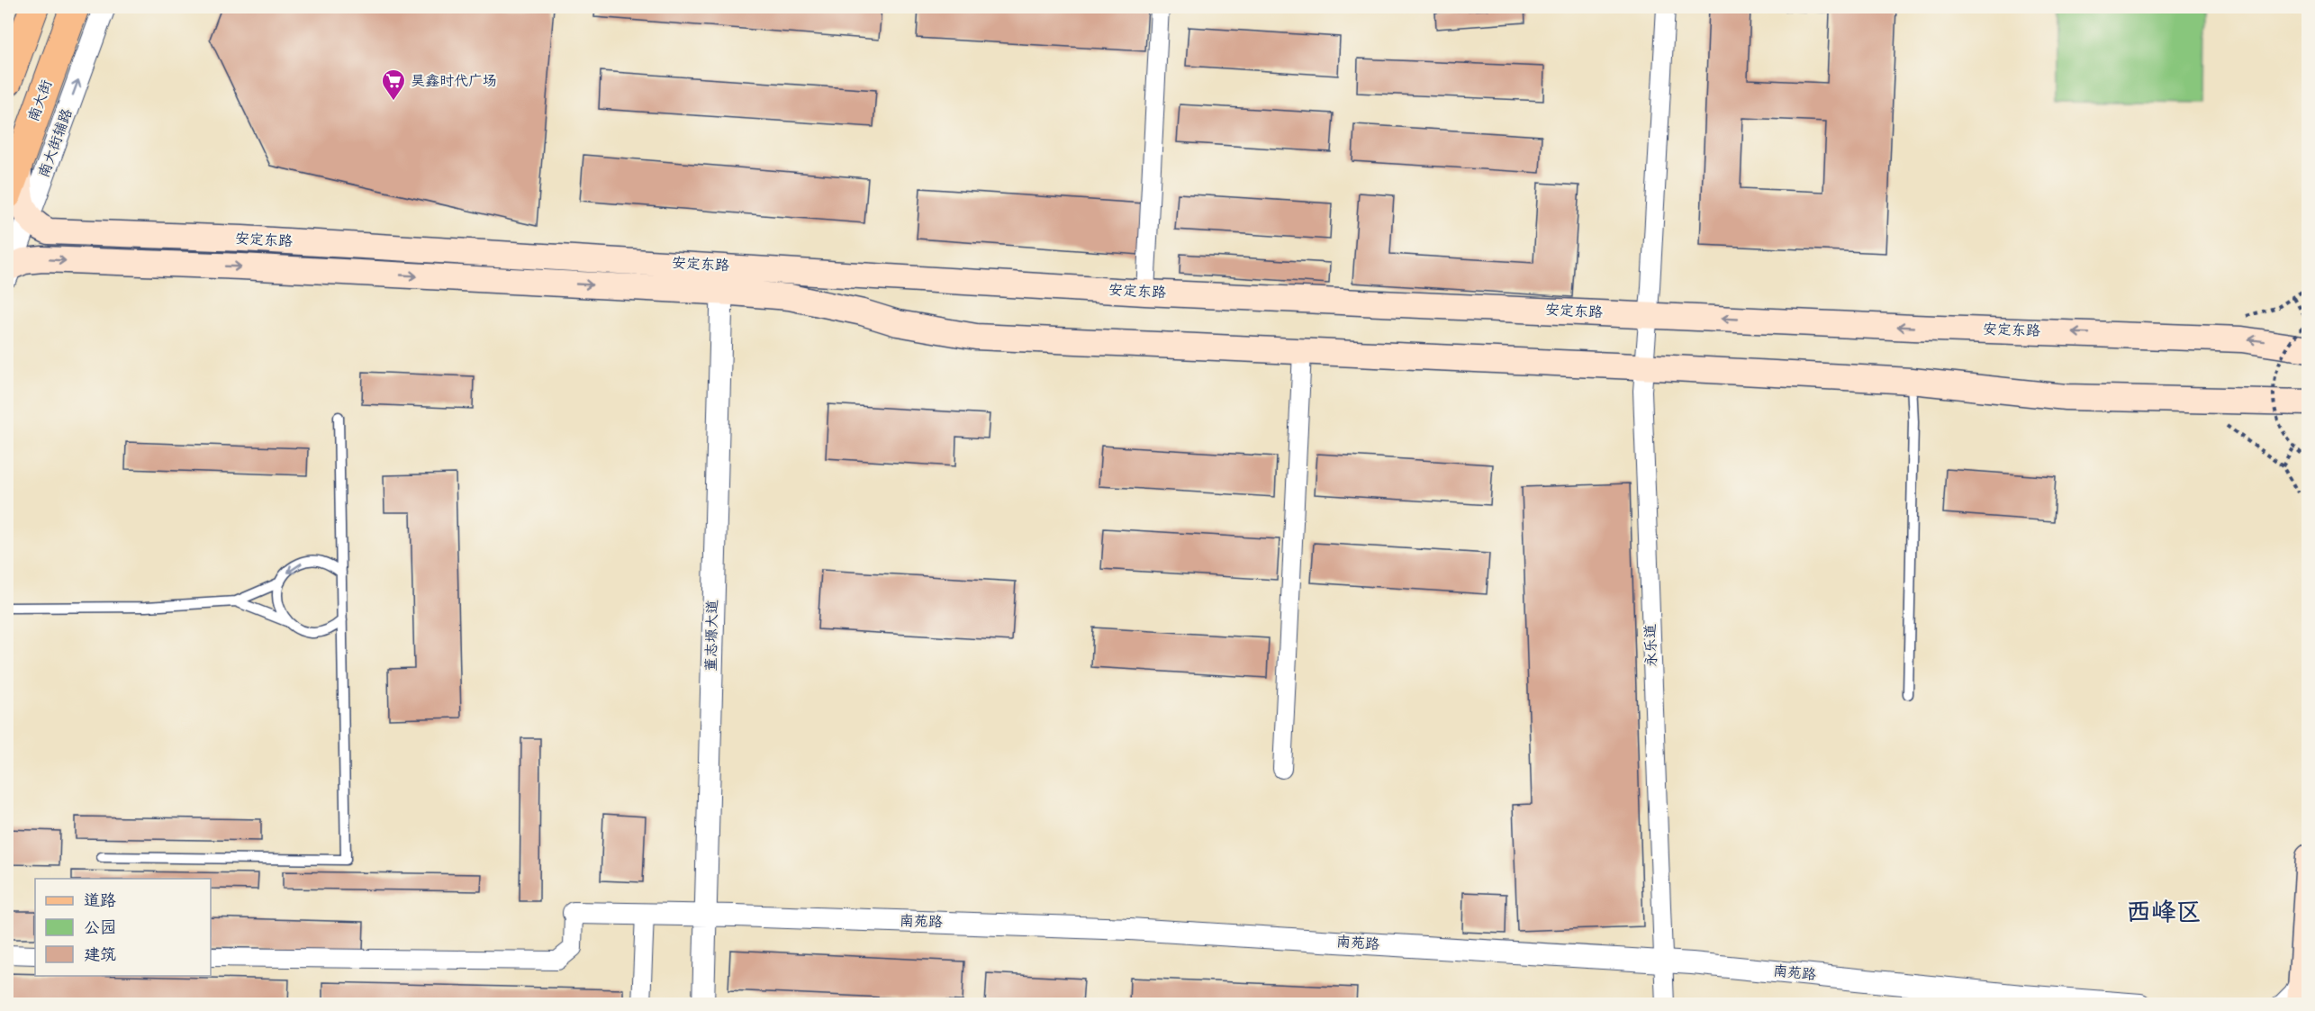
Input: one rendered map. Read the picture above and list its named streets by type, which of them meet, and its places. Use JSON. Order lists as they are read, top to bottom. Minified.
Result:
{"streets":{"main road":["南大街","安定东路"],"street":["南大街辅路","董志塬大道","永乐道","南苑路"]},"crossings":[["南大街辅路","安定东路"],["安定东路","董志塬大道"],["安定东路","永乐道"],["董志塬大道","南苑路"],["永乐道","南苑路"]],"one_way":["南大街辅路"],"districts":["西峰区"],"places":{"supermarket":["昊鑫时代广场"]},"legend":["道路","公园","建筑"]}
